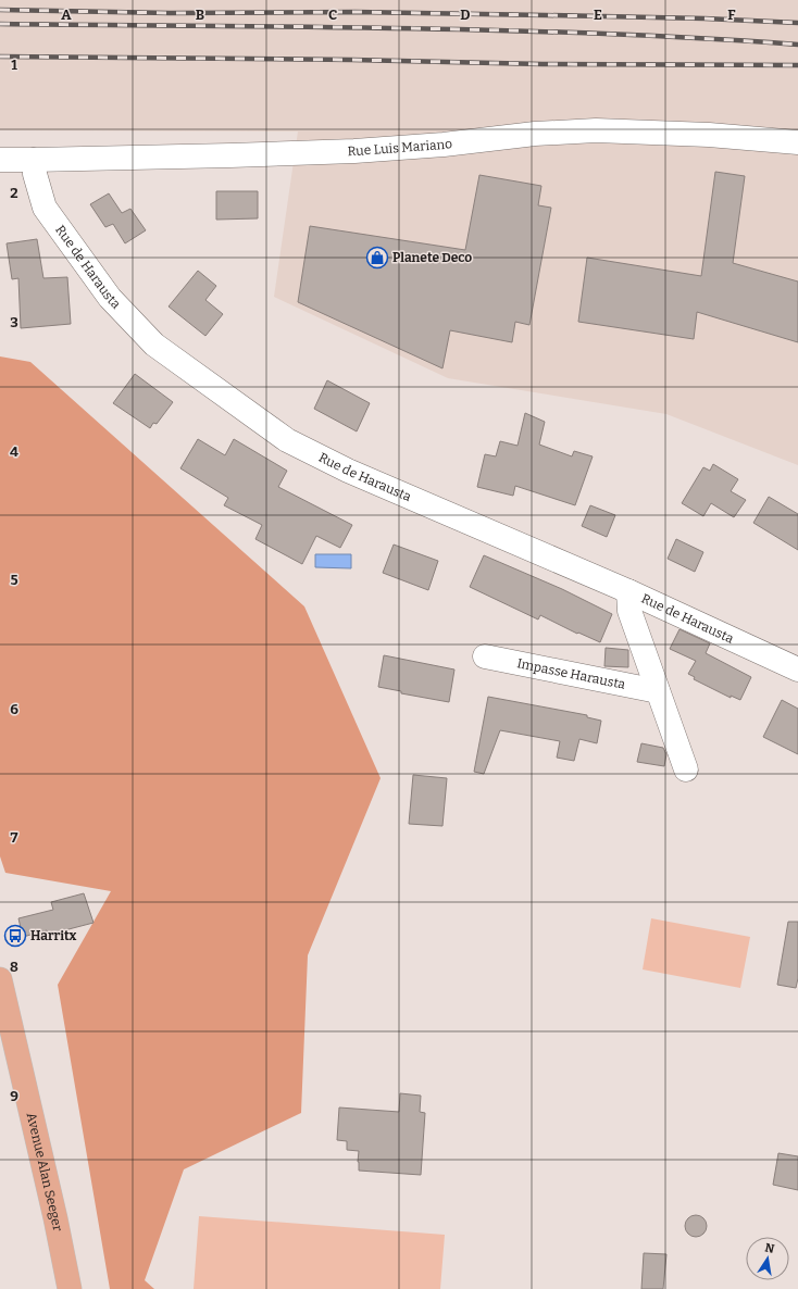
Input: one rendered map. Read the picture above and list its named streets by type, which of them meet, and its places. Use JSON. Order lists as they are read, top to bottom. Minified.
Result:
{"streets":{"main road":["Avenue Alan Seeger"],"street":["Rue Luis Mariano","Rue de Harausta","Impasse Harausta"]},"crossings":[["Rue Luis Mariano","Rue de Harausta"]],"places":{"shop":["Planete Deco"],"bus stop":["Harritx"]},"north":"top","grid":{"columns":["A","B","C","D","E","F"],"rows":["1","2","3","4","5","6","7","8","9"]}}
